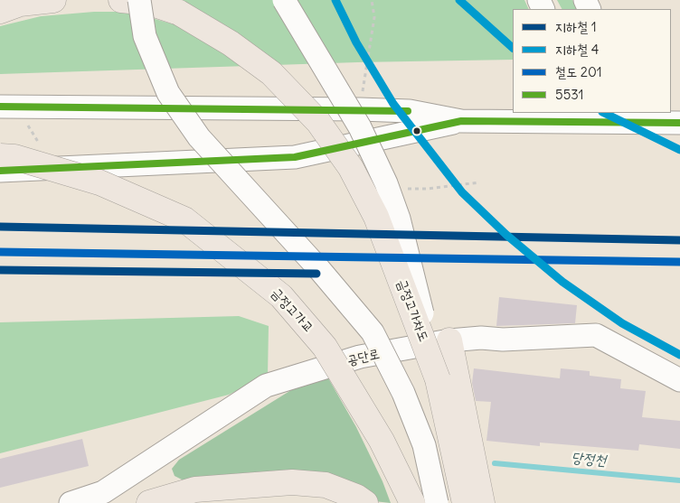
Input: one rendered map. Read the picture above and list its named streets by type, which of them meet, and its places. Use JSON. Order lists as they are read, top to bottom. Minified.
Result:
{"streets":{"main road":["금정고가교","금정고가차도"],"street":["공단로"]},"water":["당정천"],"lines":["metro line 4","transit line 5531","metro line 1","rail line 201"],"legend":["지하철 1","지하철 4","철도 201","5531"]}
